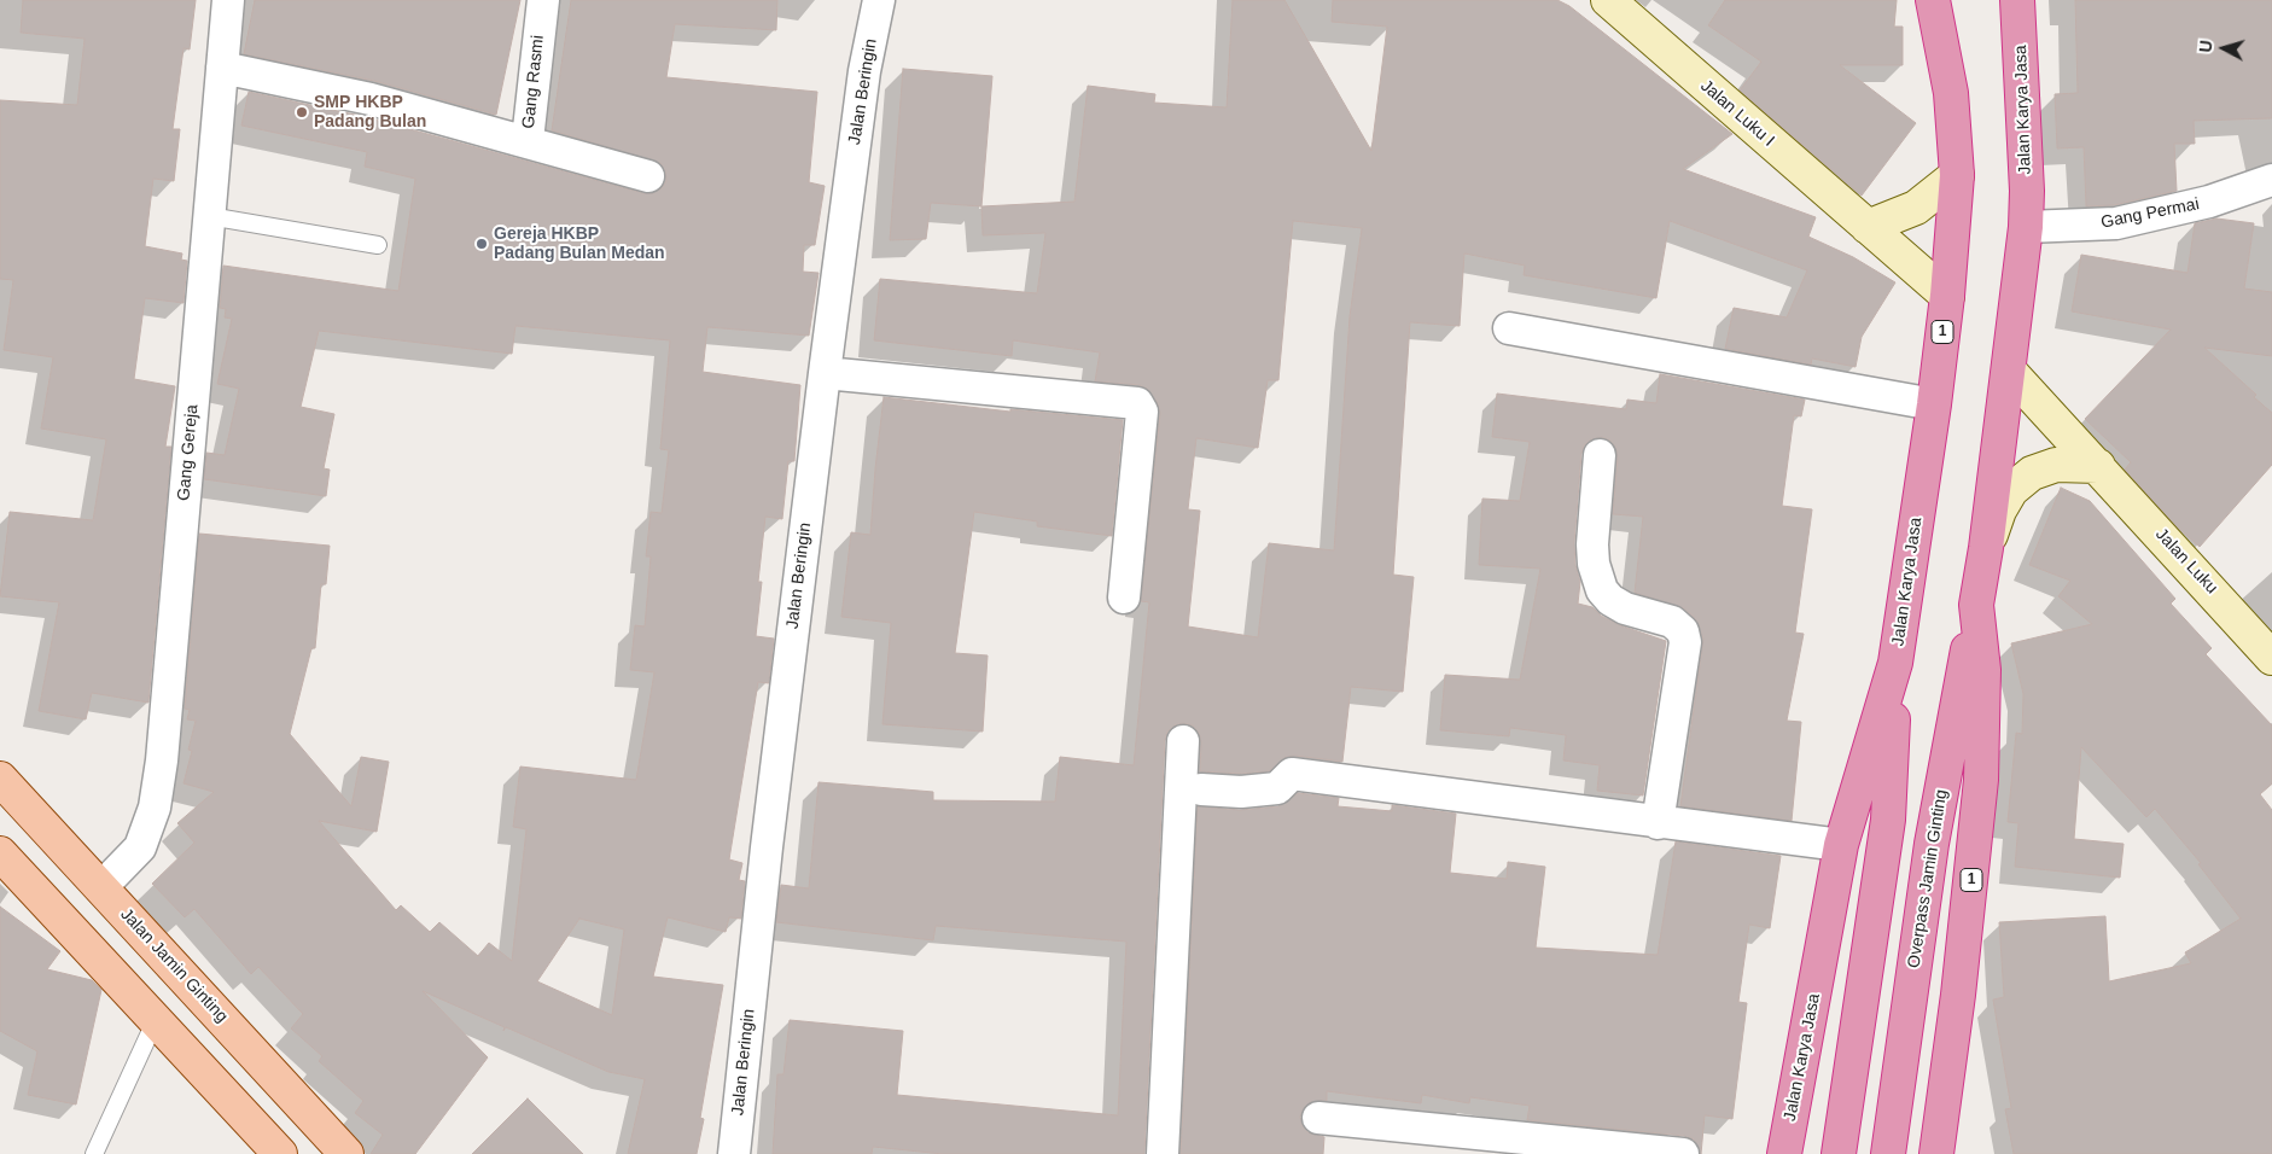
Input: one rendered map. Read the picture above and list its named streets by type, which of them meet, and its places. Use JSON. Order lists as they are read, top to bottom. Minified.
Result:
{"streets":{"highway":["Jalan Karya Jasa","1","Overpass Jamin Ginting"],"main road":["Jalan Jamin Ginting"],"street":["Gang Rasmi","Jalan Beringin","Jalan Luku I","Gang Permai","Gang Gereja","Jalan Luku"]},"crossings":[["Gang Rasmi","Gang Gereja"],["Jalan Karya Jasa","Jalan Luku I"],["Jalan Karya Jasa","Gang Permai"],["Jalan Karya Jasa","1"],["Jalan Karya Jasa","Jalan Luku"],["Jalan Karya Jasa","Overpass Jamin Ginting"],["Gang Gereja","Jalan Jamin Ginting"]],"places":["SMP HKBP Padang Bulan","Gereja HKBP Padang Bulan Medan"],"north":"left"}
